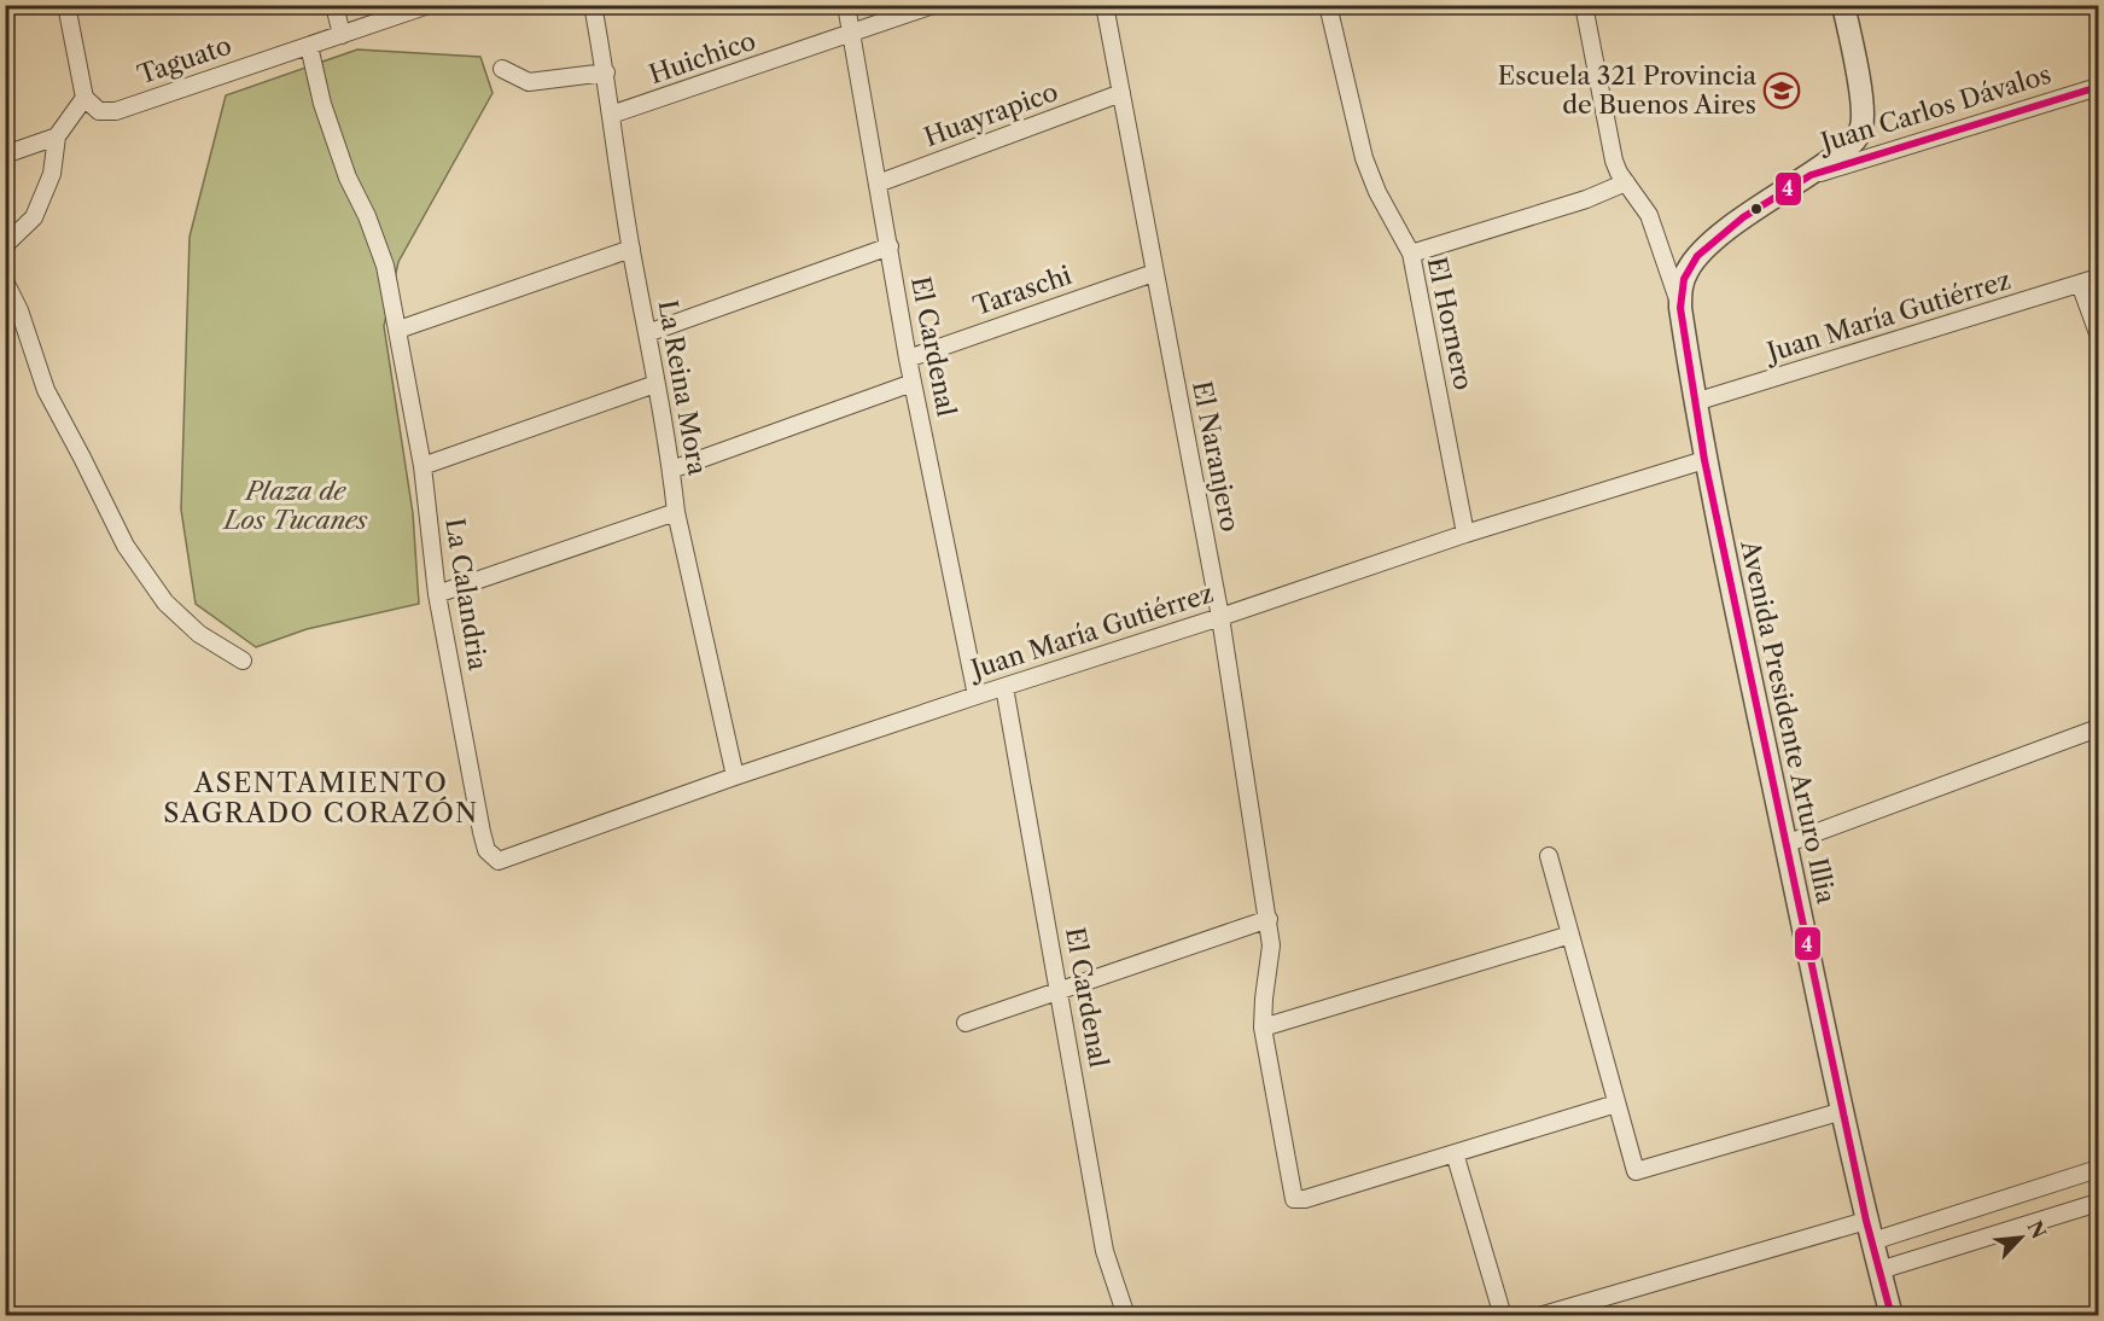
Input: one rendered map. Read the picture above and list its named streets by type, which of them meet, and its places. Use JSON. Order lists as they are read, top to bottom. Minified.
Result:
{"streets":{"street":["Huichico","Taguato","Juan Carlos Dávalos","Huayrapico","Taraschi","Juan María Gutiérrez","El Hornero","El Cardenal","La Reina Mora","El Naranjero","La Calandria","Avenida Presidente Arturo Illia"]},"crossings":[["Huichico","El Cardenal"],["Huichico","La Reina Mora"],["Taguato","La Calandria"],["Juan Carlos Dávalos","Avenida Presidente Arturo Illia"],["Huayrapico","El Cardenal"],["Huayrapico","El Naranjero"],["Taraschi","El Cardenal"],["Taraschi","El Naranjero"],["Juan María Gutiérrez","El Hornero"],["Juan María Gutiérrez","El Cardenal"],["Juan María Gutiérrez","La Reina Mora"],["Juan María Gutiérrez","El Naranjero"],["Juan María Gutiérrez","La Calandria"],["Juan María Gutiérrez","Avenida Presidente Arturo Illia"]],"districts":["ASENTAMIENTO SAGRADO CORAZÓN"],"parks":["Plaza de Los Tucanes"],"places":{"school or university":["Escuela 321 Provincia de Buenos Aires"]},"lines":["transit line 4"],"north":"top right"}
